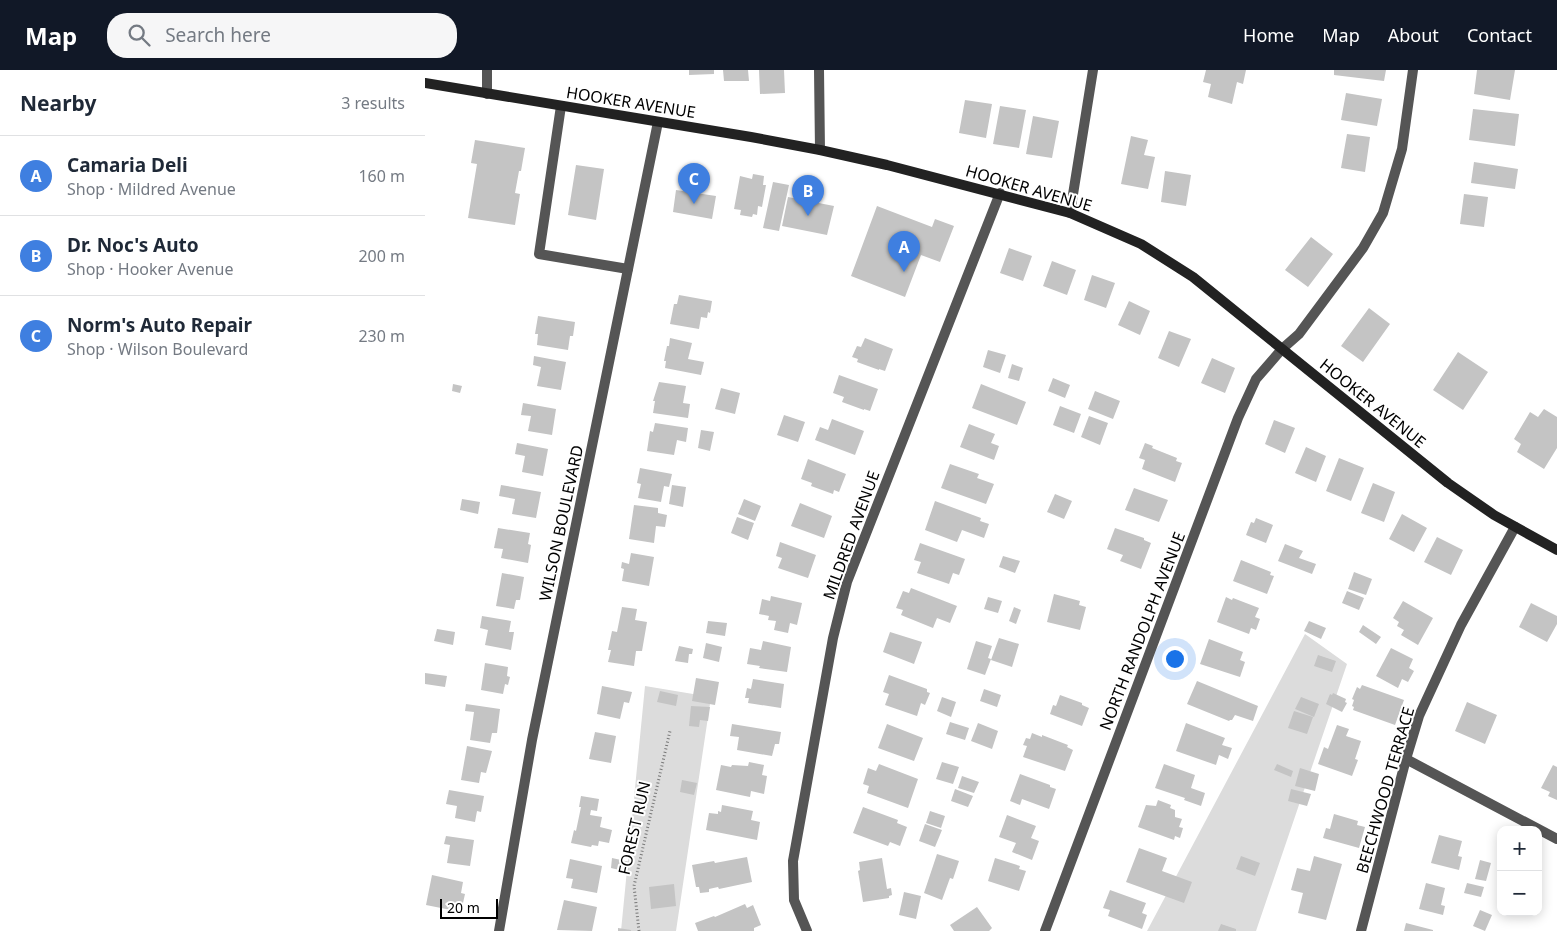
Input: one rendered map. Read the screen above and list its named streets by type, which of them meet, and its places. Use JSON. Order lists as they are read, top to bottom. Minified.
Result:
{"streets":{"street":["HOOKER AVENUE","WILSON BOULEVARD","MILDRED AVENUE","NORTH RANDOLPH AVENUE","BEECHWOOD TERRACE"],"path":["FOREST RUN"]},"crossings":[["HOOKER AVENUE","WILSON BOULEVARD"],["HOOKER AVENUE","MILDRED AVENUE"],["HOOKER AVENUE","NORTH RANDOLPH AVENUE"],["HOOKER AVENUE","BEECHWOOD TERRACE"]],"scale_bar":"20 m","page":{"header":"Map","search":"Search here","nav":["Home","Map","About","Contact"],"heading":["Nearby","3 results"],"list":[{"mark":"A","name":"Camaria Deli","note":"Shop · Mildred Avenue","value":"160 m"},{"mark":"B","name":"Dr. Noc's Auto","note":"Shop · Hooker Avenue","value":"200 m"},{"mark":"C","name":"Norm's Auto Repair","note":"Shop · Wilson Boulevard","value":"230 m"}],"pins":["C","B","A"],"map_buttons":["+","−"],"scale":"20 m"}}
